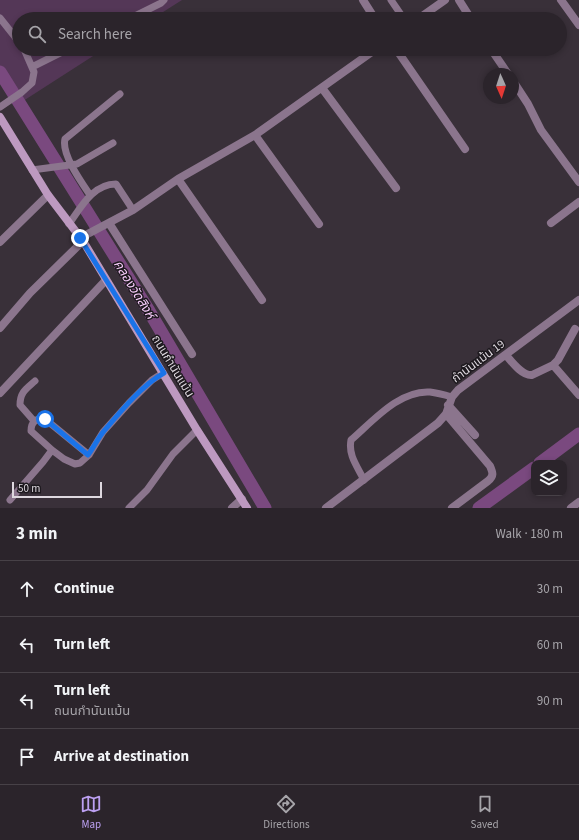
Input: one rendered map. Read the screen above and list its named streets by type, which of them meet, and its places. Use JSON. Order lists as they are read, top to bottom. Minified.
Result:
{"streets":{"street":["กำนันแม้น 19","ถนนกำนันแม้น"]},"water":["คลองวัดสิงห์"],"scale_bar":"50 m","north":"bottom","page":{"search":"Search here","scale":"50 m","heading":["3 min","Walk · 180 m"],"list":[["Continue","30 m"],["Turn left","60 m"],["Turn left","ถนนกำนันแม้น","90 m"],"Arrive at destination"],"nav":["Map","Directions","Saved"]}}
